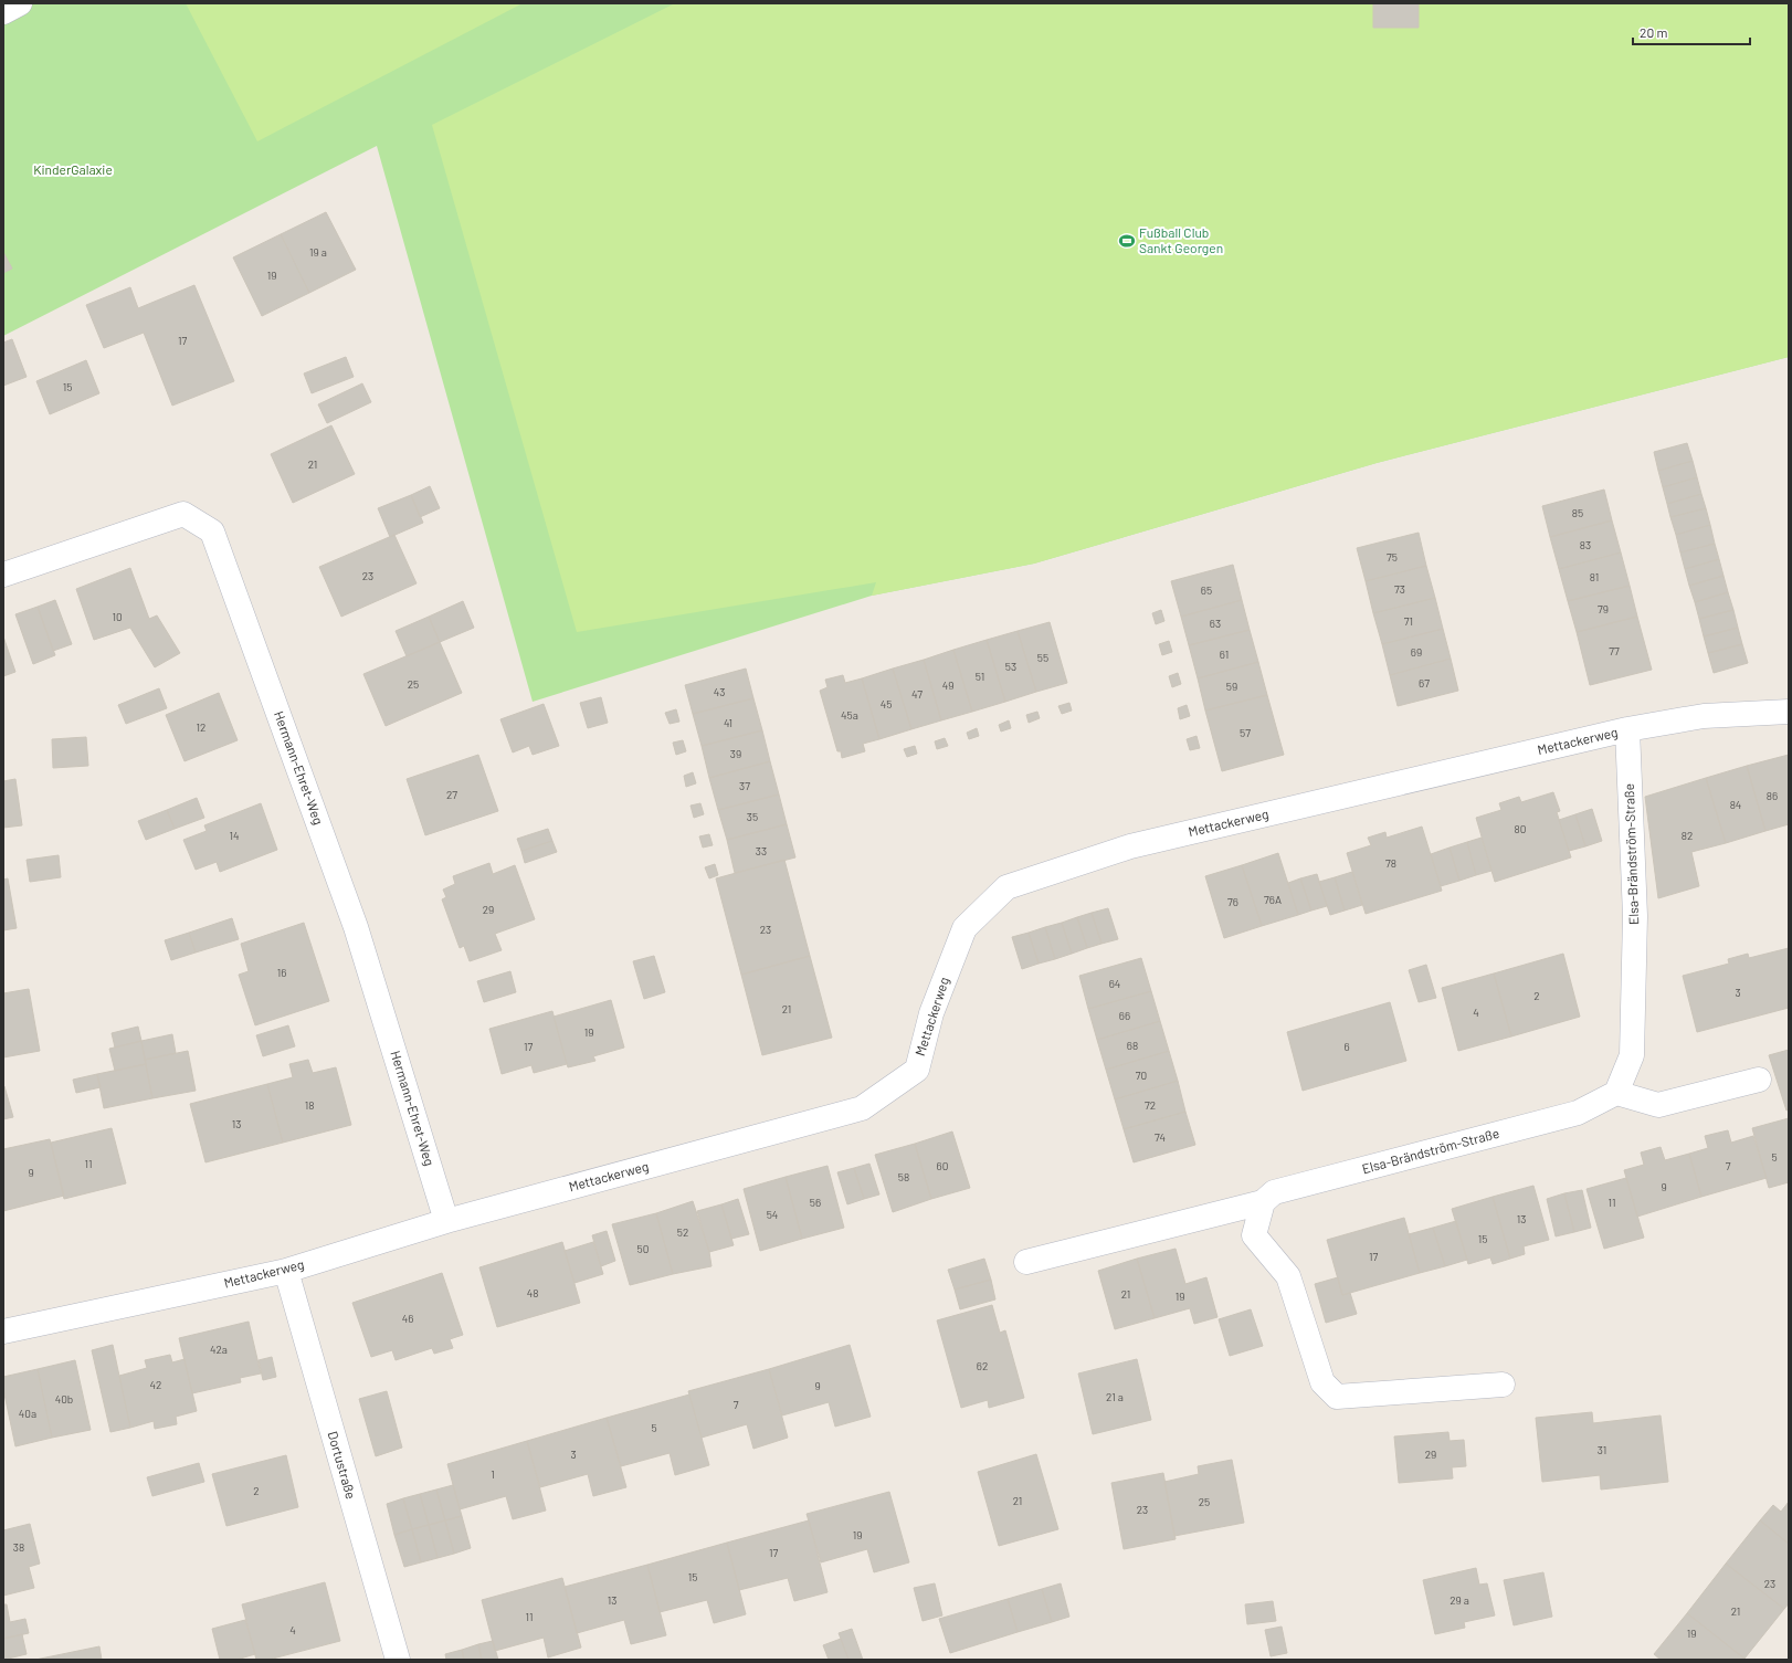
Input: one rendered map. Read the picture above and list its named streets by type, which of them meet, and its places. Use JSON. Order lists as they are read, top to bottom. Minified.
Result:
{"streets":{"street":["Mettackerweg","Hermann-Ehret-Weg","Elsa-Brändström-Straße","Dortustraße"]},"crossings":[["Mettackerweg","Hermann-Ehret-Weg"],["Mettackerweg","Elsa-Brändström-Straße"],["Mettackerweg","Dortustraße"]],"parks":["KinderGalaxie"],"places":{"sports":["Fußball Club Sankt Georgen"]},"house_numbers":["19 a","19","17","15","21","85","83","75","23","81","73","65","79","10","71","63","77","69","61","55","53","51","67","25","49","59","43","47","45","45a","41","12","57","39","37","27","86","84","35","80","14","82","33","78","76A","76","29","23","16","64","3","2","21","4","66","19","68","17","6","70","18","72","13","74","5","11","60","7","9","58","9","56","11","54","13","52","15","50","17","48","21","19","46","42a","62","42","9","21 a","40b","7","40a","5","31","3","29","1","2","21","25","23","19","38","17","15","23","13","29 a","21","11","4","19"],"scale_bar":"20 m"}
